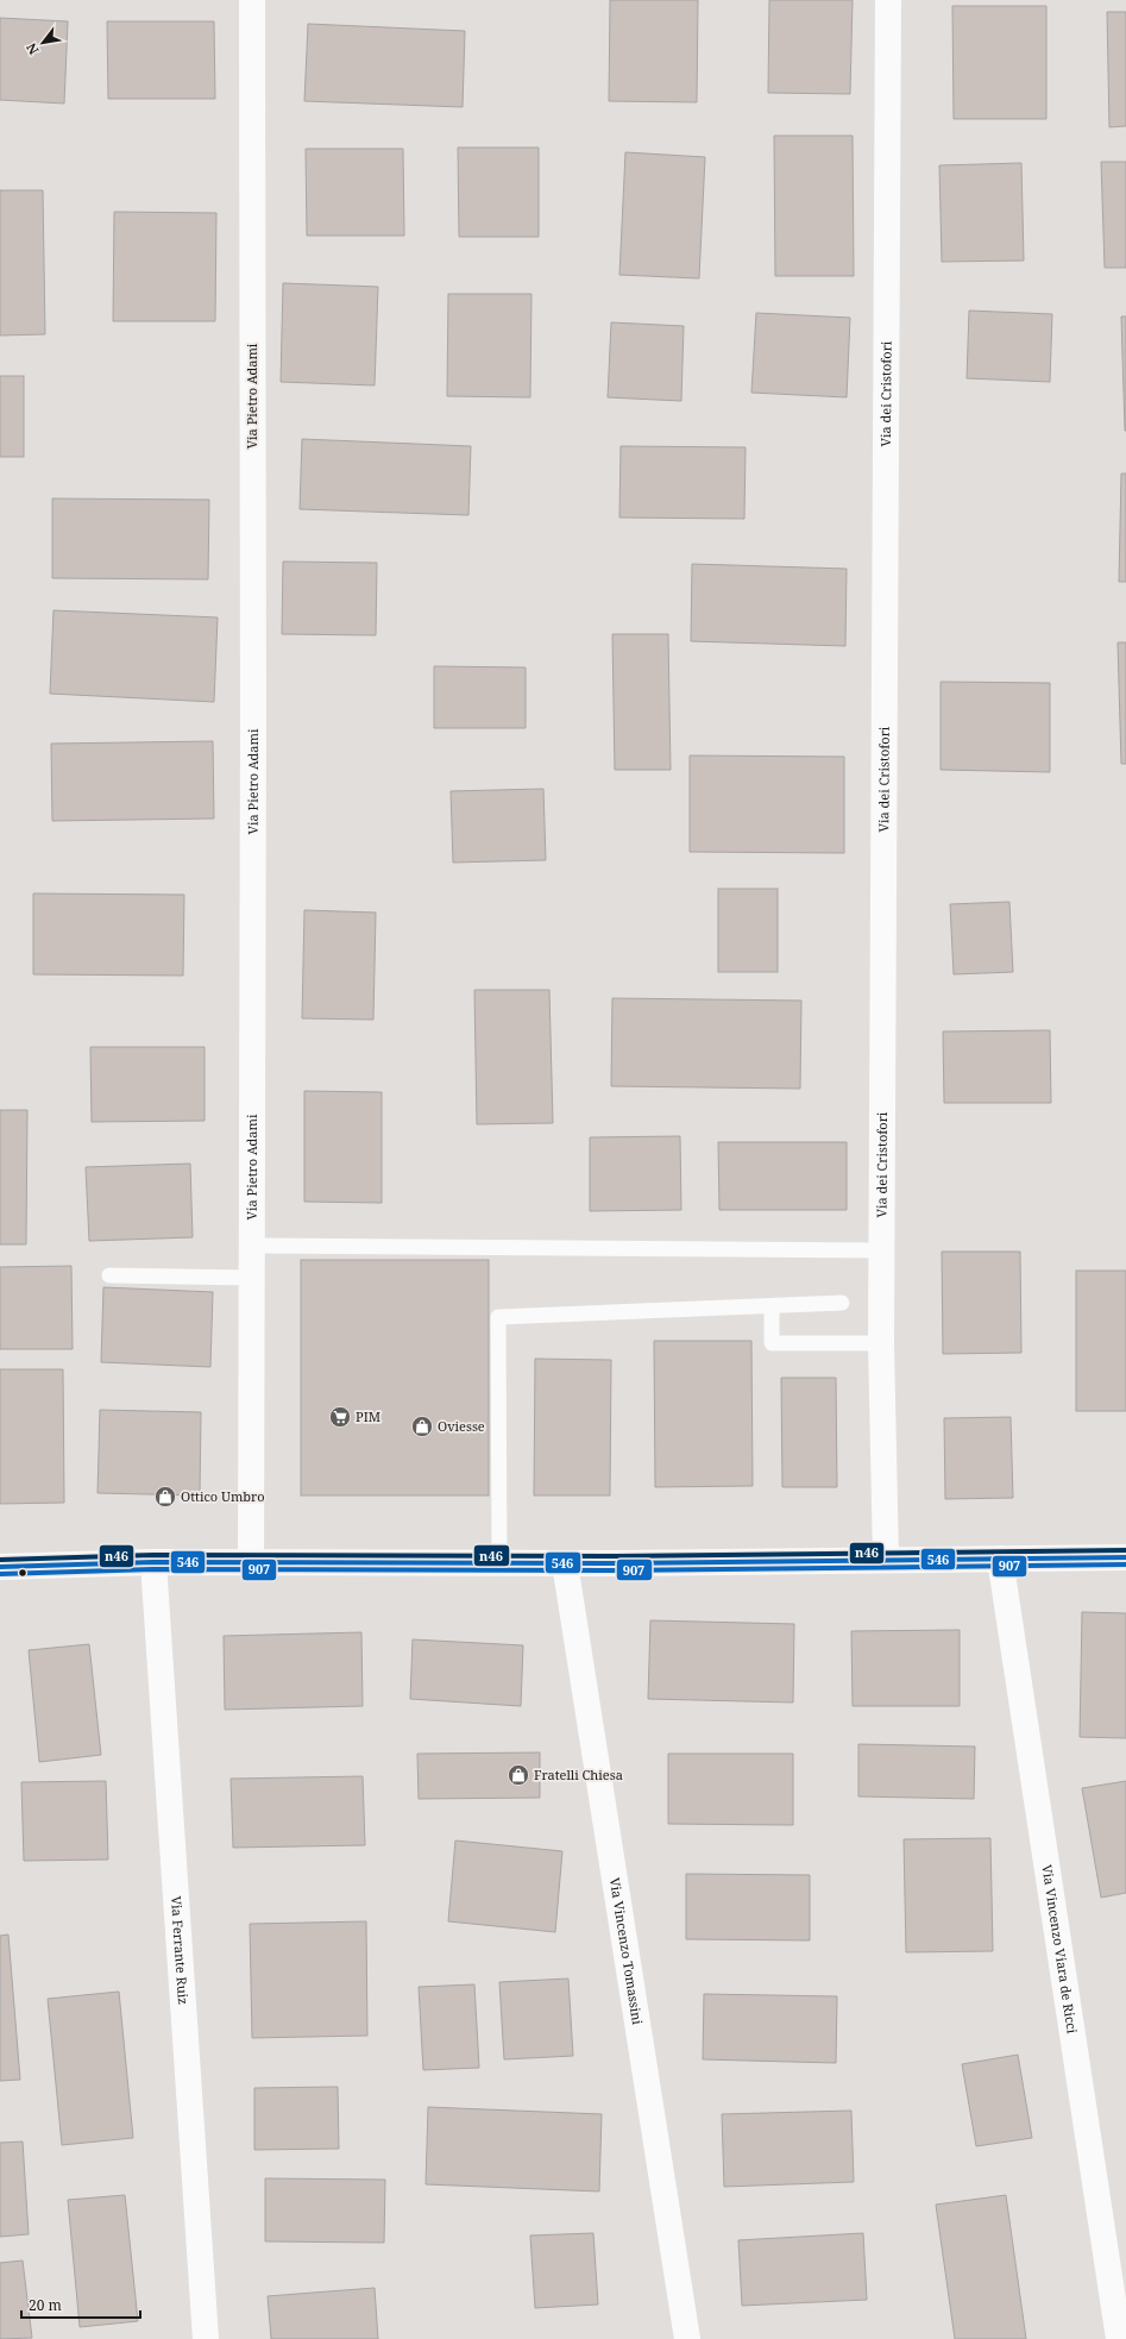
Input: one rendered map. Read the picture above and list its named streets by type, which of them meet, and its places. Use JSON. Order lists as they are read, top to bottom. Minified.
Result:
{"streets":{"street":["Via dei Cristofori","Via Pietro Adami","Via Vincenzo Viara de Ricci","Via Ferrante Ruiz","Via Vincenzo Tomassini"]},"places":{"supermarket":["PIM"],"shop":["Oviesse","Ottico Umbro","Fratelli Chiesa"]},"lines":["transit line n46","transit line 546","transit line 907"],"scale_bar":"20 m","north":"bottom left"}
